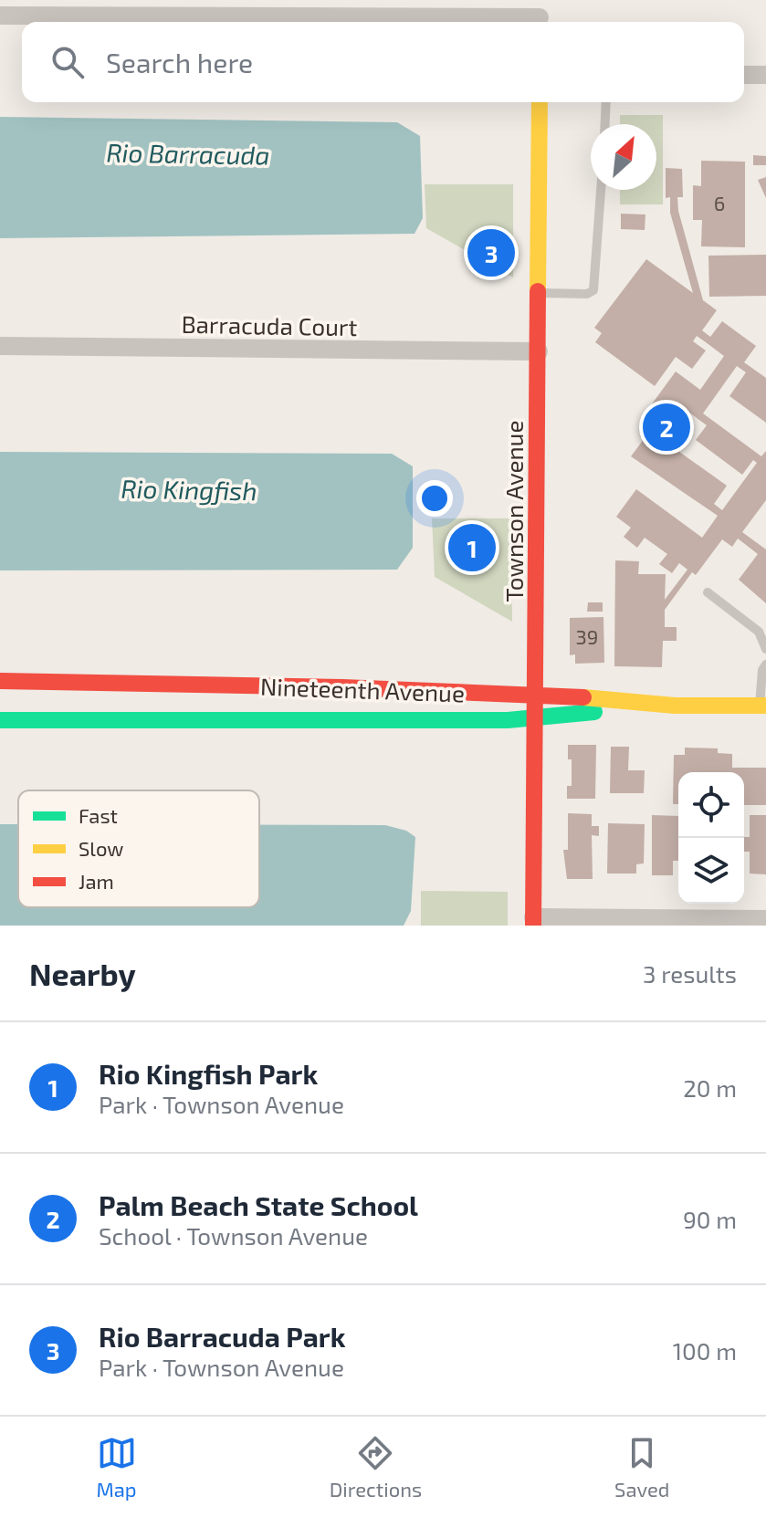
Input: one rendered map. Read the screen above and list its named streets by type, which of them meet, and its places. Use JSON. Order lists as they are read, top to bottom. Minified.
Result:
{"streets":{"main road":["Townson Avenue","Nineteenth Avenue"],"street":["Barracuda Court"]},"crossings":[["Barracuda Court","Townson Avenue"],["Townson Avenue","Nineteenth Avenue"]],"water":["Rio Barracuda","Rio Kingfish"],"house_numbers":["6","39"],"legend":["Fast","Slow","Jam"],"north":"top right","page":{"search":"Search here","pins":["3","2","1"],"heading":["Nearby","3 results"],"list":[{"mark":"1","name":"Rio Kingfish Park","note":"Park · Townson Avenue","value":"20 m"},{"mark":"2","name":"Palm Beach State School","note":"School · Townson Avenue","value":"90 m"},{"mark":"3","name":"Rio Barracuda Park","note":"Park · Townson Avenue","value":"100 m"}],"nav":["Map","Directions","Saved"]}}
